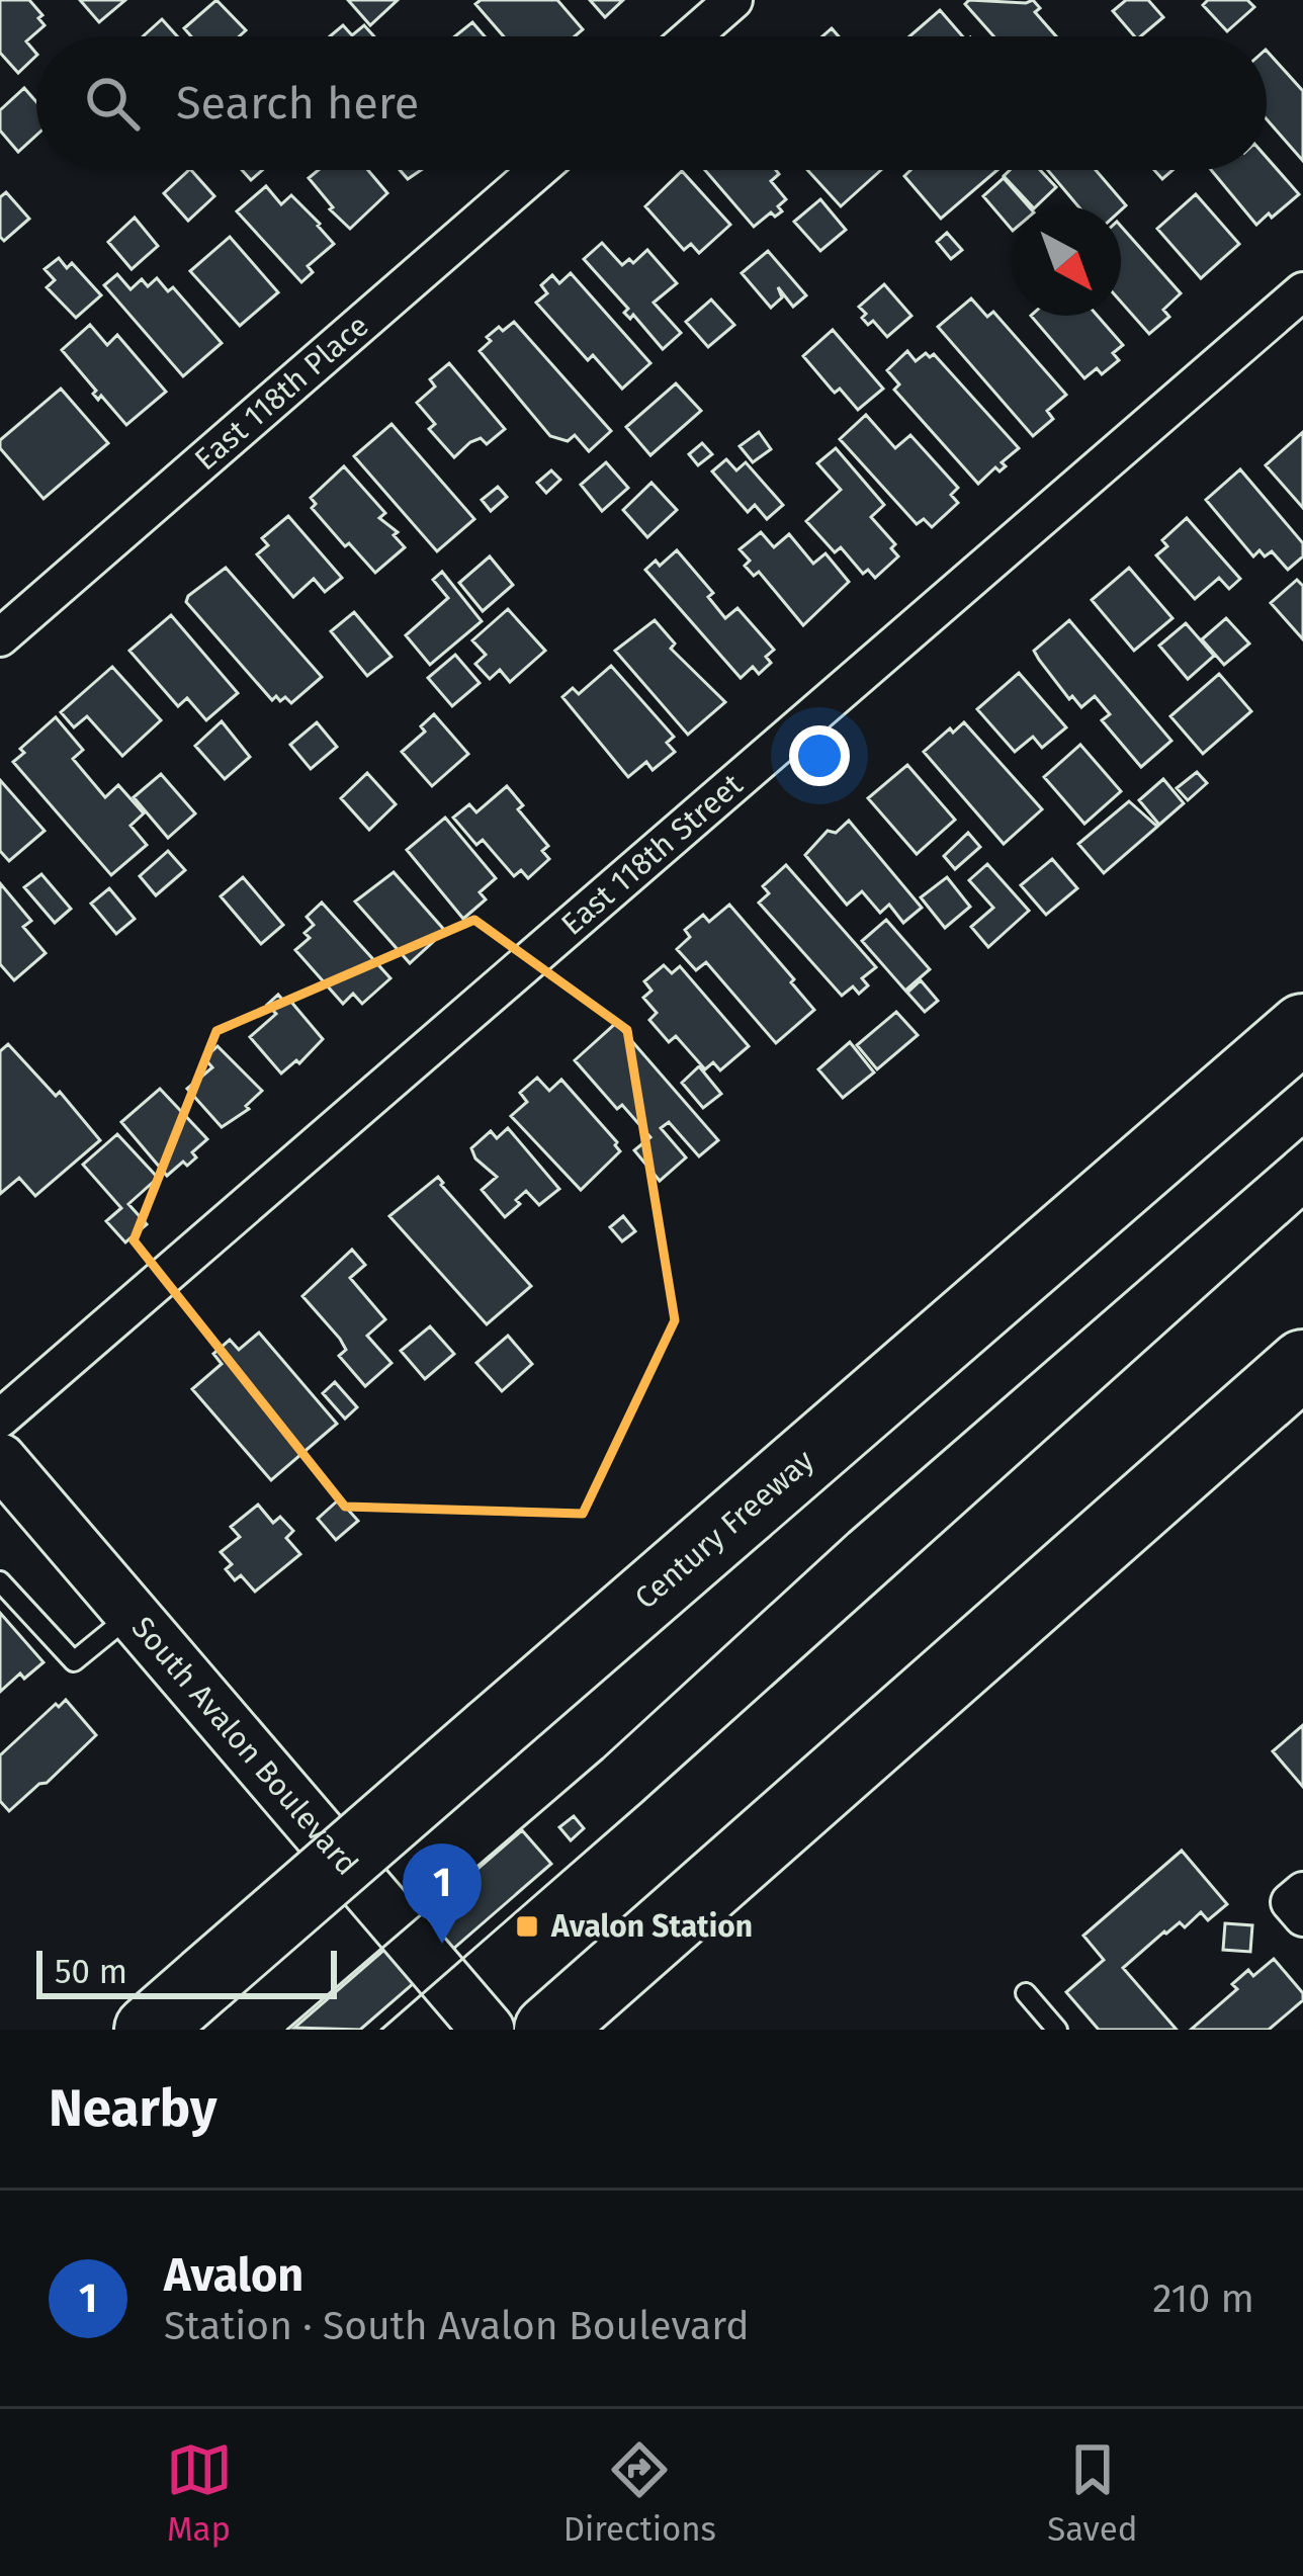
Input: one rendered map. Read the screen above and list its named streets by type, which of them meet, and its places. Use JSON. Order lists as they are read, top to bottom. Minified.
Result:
{"streets":{"highway":["Century Freeway"],"main road":["South Avalon Boulevard"],"street":["East 118th Place","East 118th Street"]},"places":{"transit":["Avalon Station"]},"scale_bar":"50 m","north":"bottom right","page":{"search":"Search here","pins":"1","scale":"50 m","heading":"Nearby","list":[{"mark":"1","name":"Avalon","note":"Station · South Avalon Boulevard","value":"210 m"}],"nav":["Map","Directions","Saved"]}}
